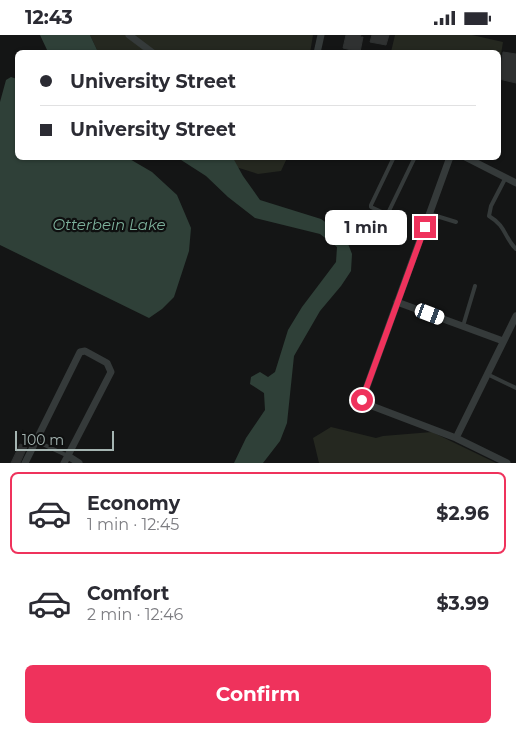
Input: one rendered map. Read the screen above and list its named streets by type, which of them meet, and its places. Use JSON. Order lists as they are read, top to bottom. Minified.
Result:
{"water":["Otterbein Lake"],"scale_bar":"100 m","page":{"status":"12:43","banner":["University Street","University Street"],"bubble":"1 min","scale":"100 m","list":[{"name":"Economy","note":"1 min · 12:45","value":"$2.96"},{"name":"Comfort","note":"2 min · 12:46","value":"$3.99"}],"buttons":"Confirm"}}
